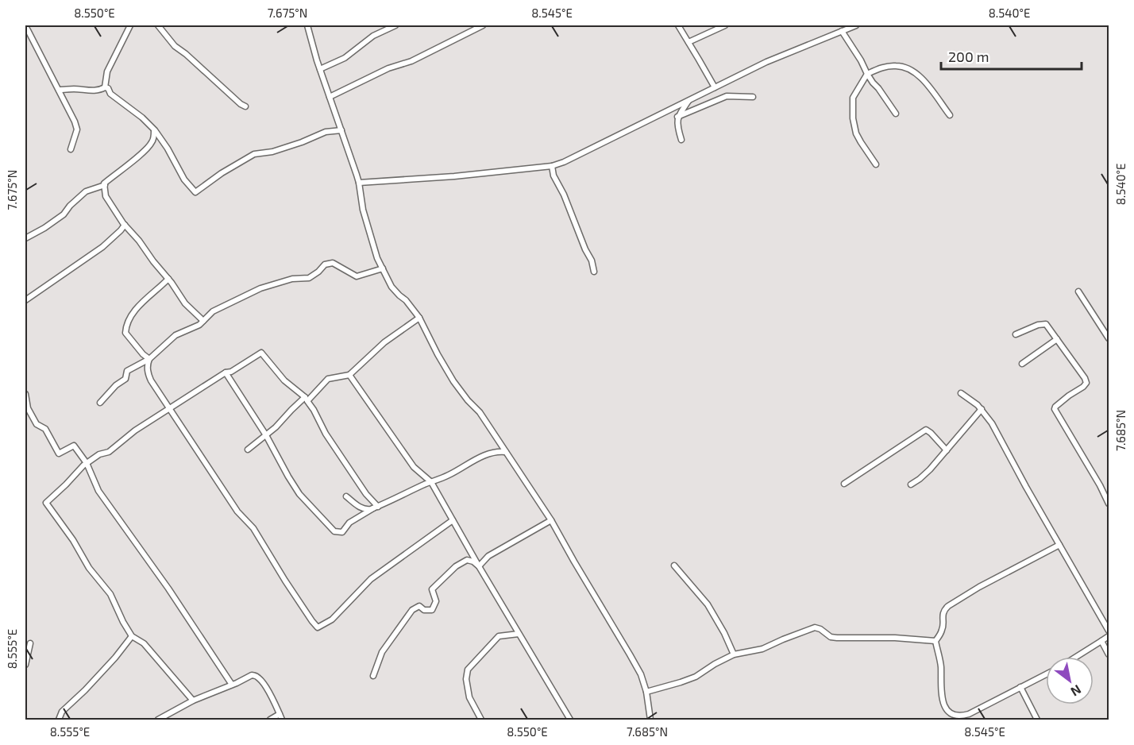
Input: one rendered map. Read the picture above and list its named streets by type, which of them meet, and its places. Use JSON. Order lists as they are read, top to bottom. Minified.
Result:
{"scale_bar":"200 m","north":"bottom right","coordinates":["8.550°E","7.675°N","8.545°E","8.540°E","7.685°N","8.555°E"]}
